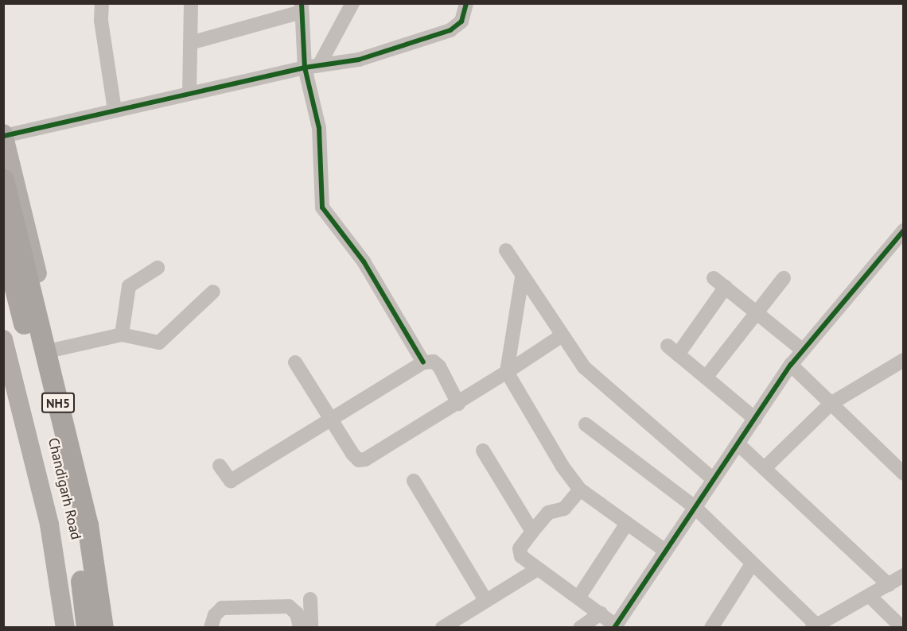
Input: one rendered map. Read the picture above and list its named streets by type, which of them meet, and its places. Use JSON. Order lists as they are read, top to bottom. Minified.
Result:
{"streets":{"highway":["NH5","Chandigarh Road"]}}
